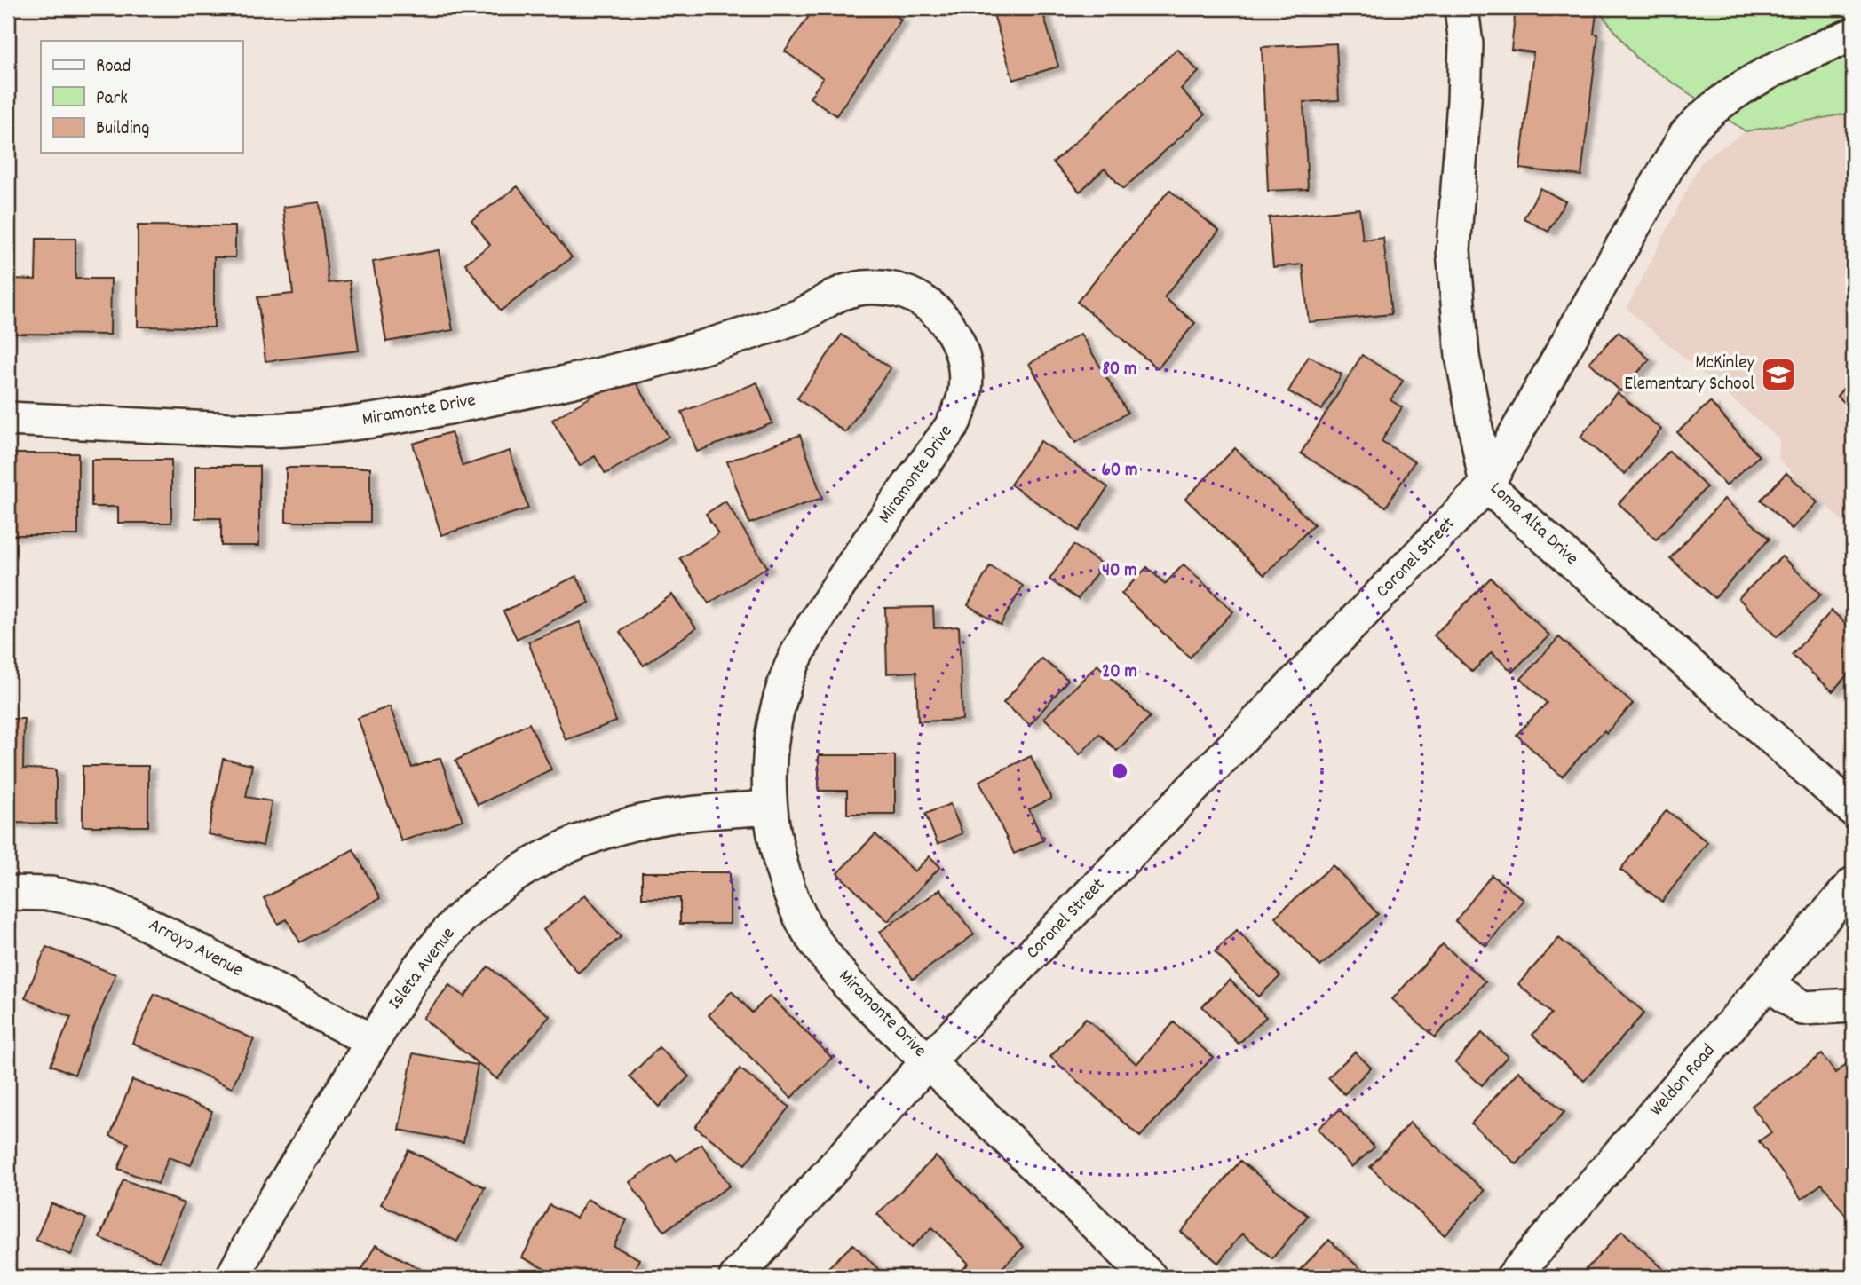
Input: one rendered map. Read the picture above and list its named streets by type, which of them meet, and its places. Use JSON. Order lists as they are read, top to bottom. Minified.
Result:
{"streets":{"street":["Miramonte Drive","Loma Alta Drive","Coronel Street","Arroyo Avenue","Isleta Avenue","Weldon Road"]},"crossings":[["Miramonte Drive","Coronel Street"],["Miramonte Drive","Isleta Avenue"],["Loma Alta Drive","Coronel Street"],["Arroyo Avenue","Isleta Avenue"]],"places":{"school or university":["McKinley Elementary School"]},"legend":["Road","Park","Building"],"rings":["80 m","60 m","40 m","20 m"]}
